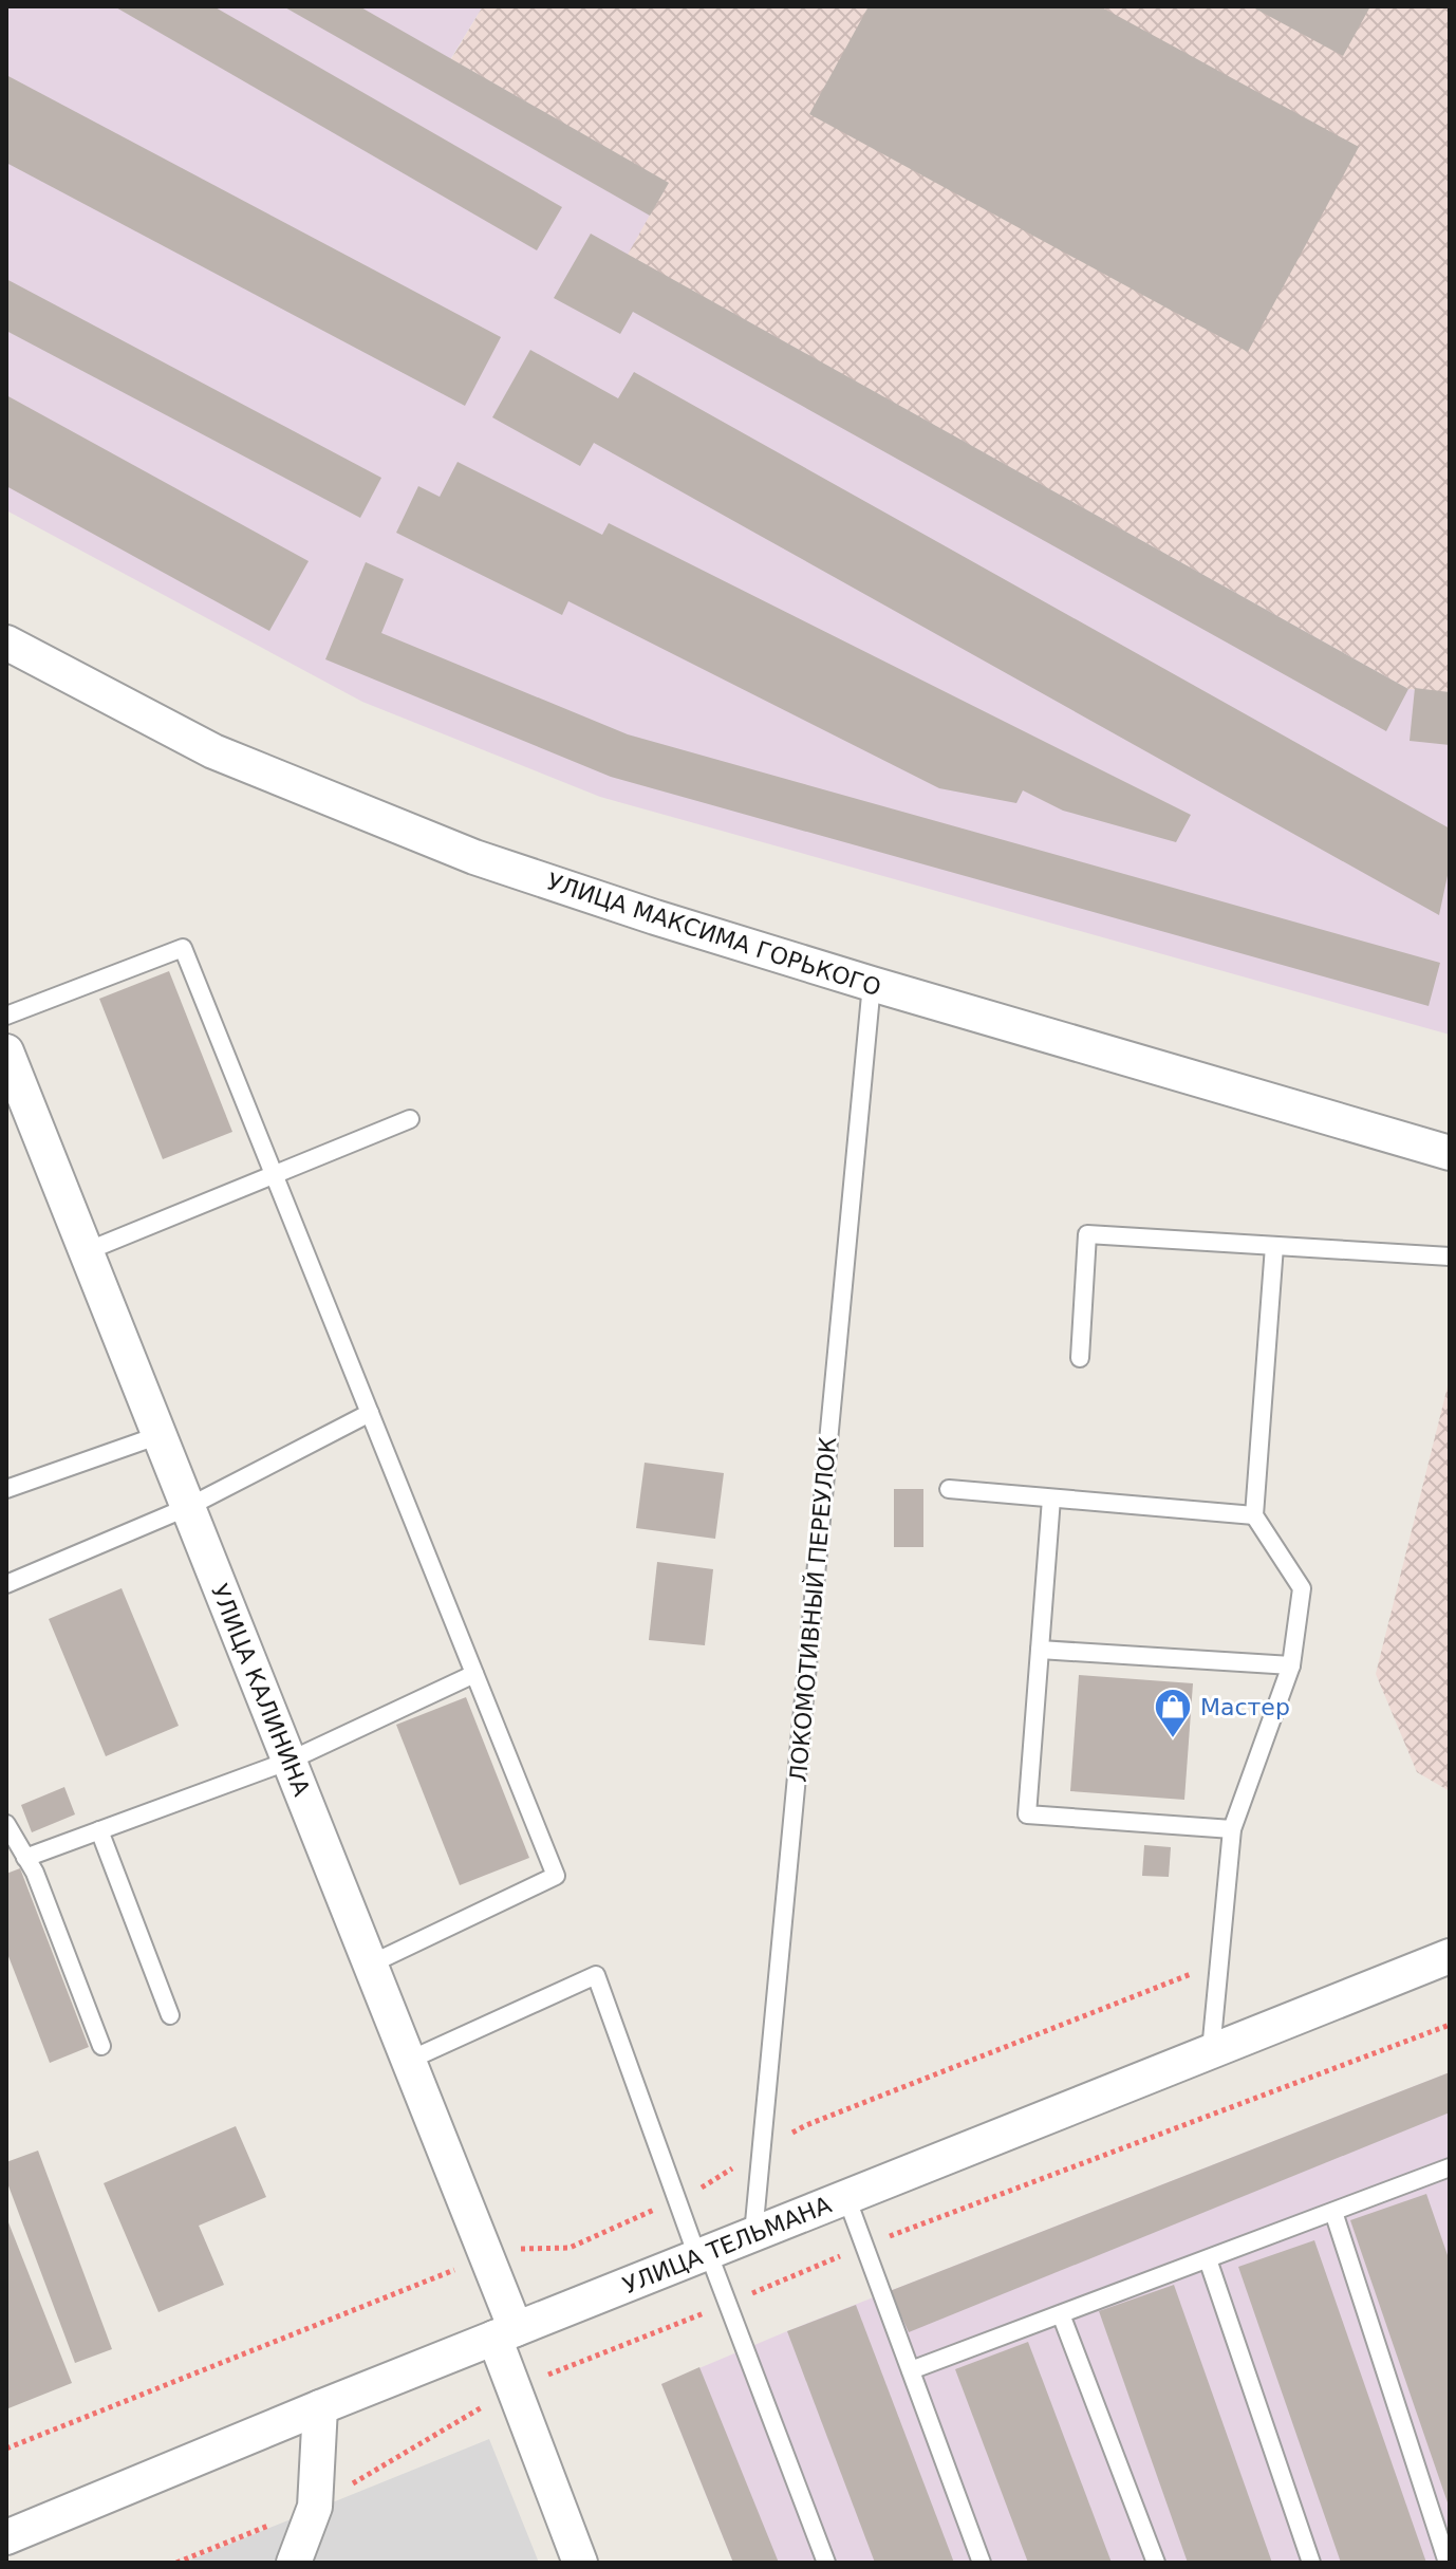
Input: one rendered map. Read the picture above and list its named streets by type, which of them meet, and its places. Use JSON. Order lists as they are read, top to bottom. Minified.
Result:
{"streets":{"street":["УЛИЦА МАКСИМА ГОРЬКОГО","УЛИЦА КАЛИНИНА","УЛИЦА ТЕЛЬМАНА"],"lane":["ЛОКОМОТИВНЫЙ ПЕРЕУЛОК"]},"crossings":[["УЛИЦА МАКСИМА ГОРЬКОГО","ЛОКОМОТИВНЫЙ ПЕРЕУЛОК"],["ЛОКОМОТИВНЫЙ ПЕРЕУЛОК","УЛИЦА ТЕЛЬМАНА"],["УЛИЦА КАЛИНИНА","УЛИЦА ТЕЛЬМАНА"]],"places":{"shop":["Мастер"]}}
